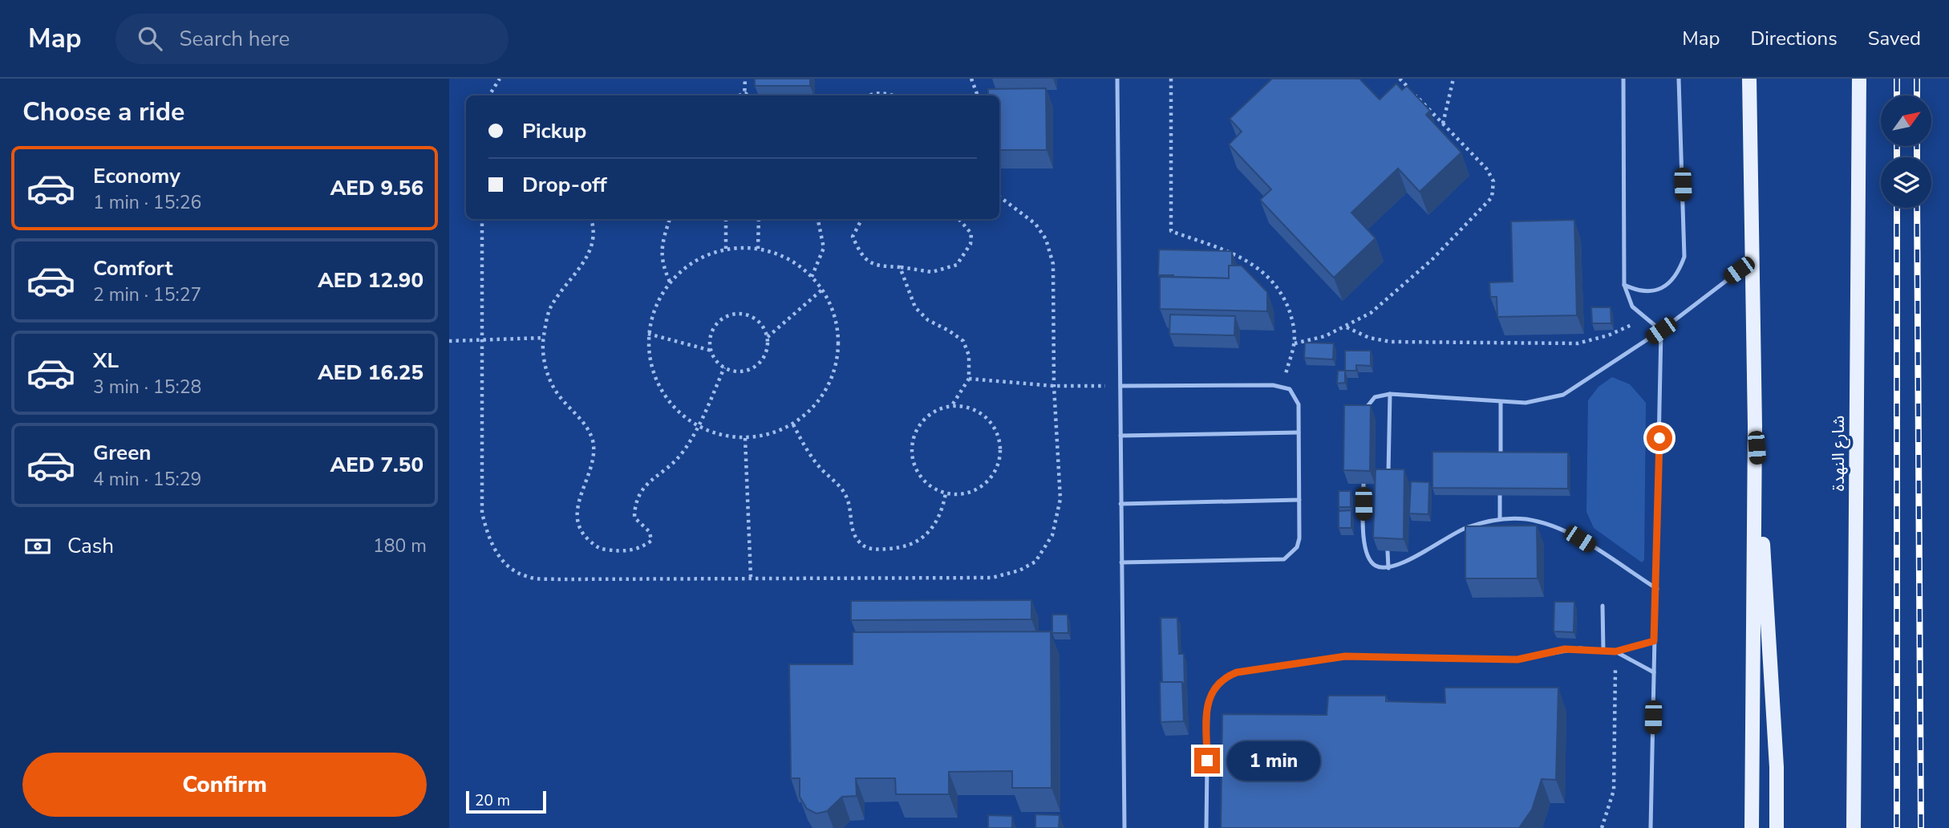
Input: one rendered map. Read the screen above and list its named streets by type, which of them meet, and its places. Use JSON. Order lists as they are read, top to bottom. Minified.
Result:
{"streets":{"main road":["شارع النهدة"]},"scale_bar":"20 m","north":"top right","page":{"header":"Map","search":"Search here","nav":["Map","Directions","Saved"],"heading":"Choose a ride","banner":["Pickup","Drop-off"],"list":[{"name":"Economy","note":"1 min · 15:26","value":"AED 9.56"},{"name":"Comfort","note":"2 min · 15:27","value":"AED 12.90"},{"name":"XL","note":"3 min · 15:28","value":"AED 16.25"},{"name":"Green","note":"4 min · 15:29","value":"AED 7.50"}],"pay":["Cash","180 m"],"buttons":"Confirm","bubble":"1 min","scale":"20 m"}}
